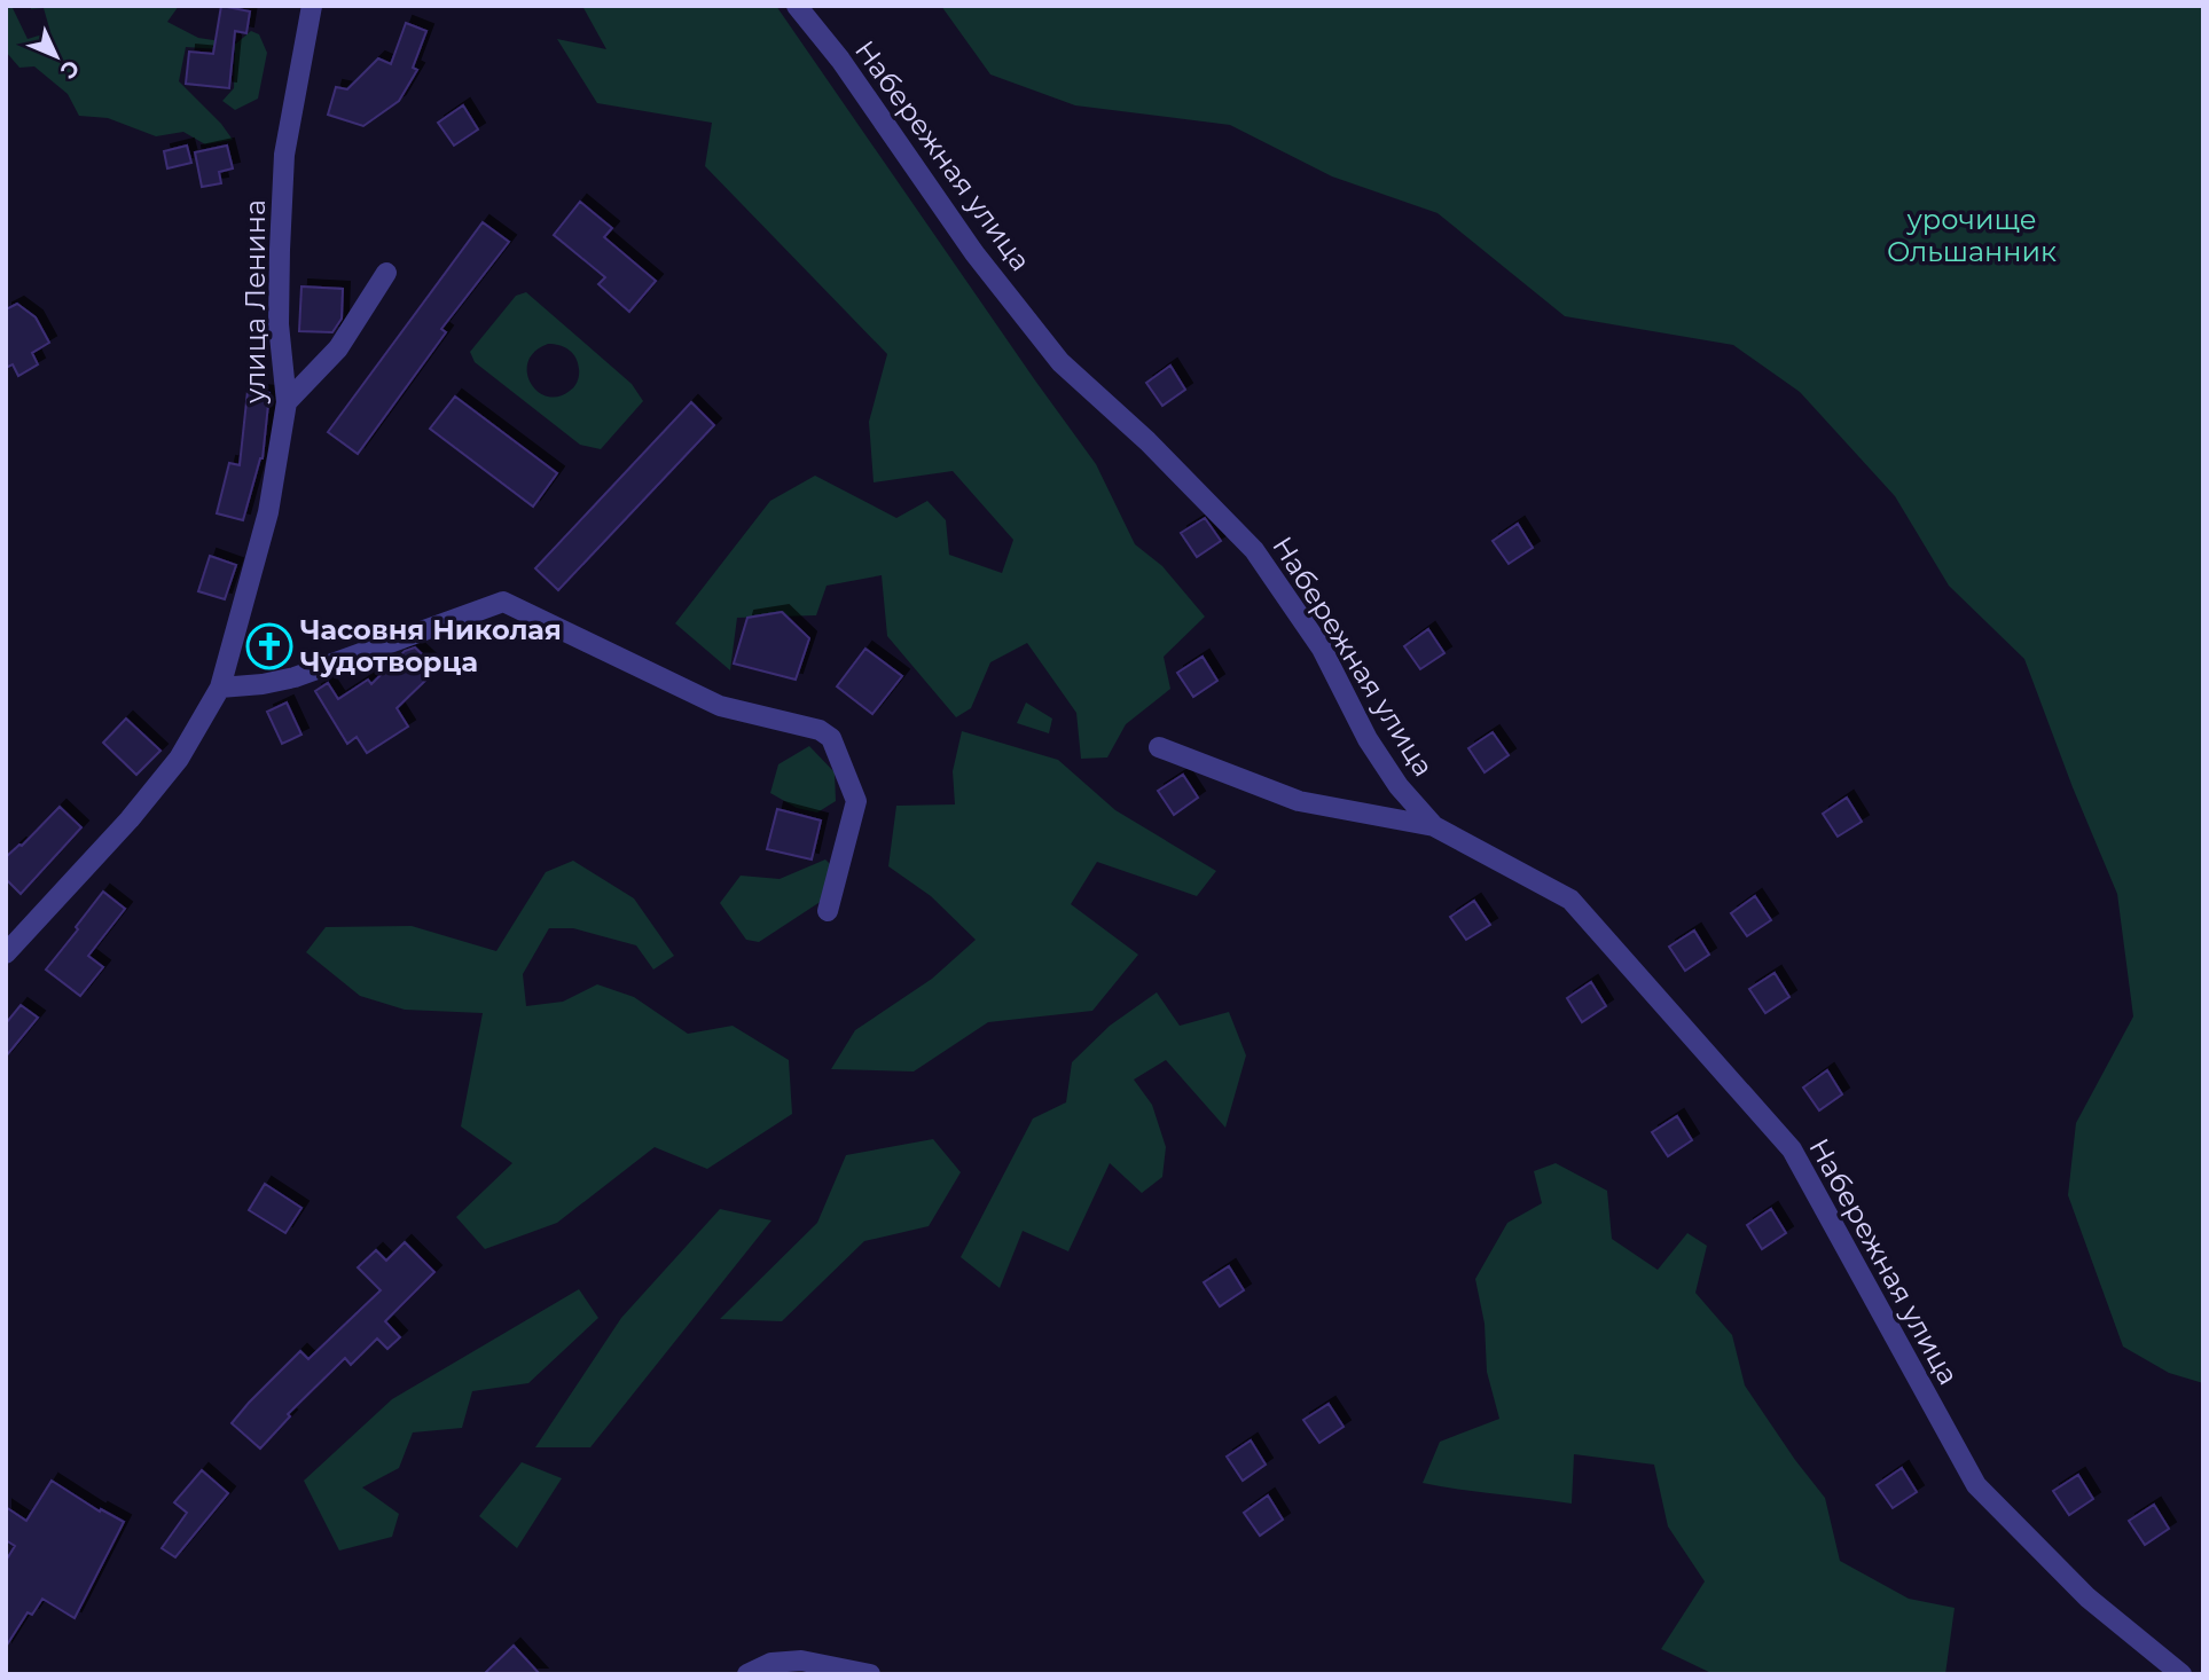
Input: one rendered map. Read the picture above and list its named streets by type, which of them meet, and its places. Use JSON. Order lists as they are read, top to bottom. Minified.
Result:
{"streets":{"street":["Набережная улица","улица Ленина"]},"parks":["урочище Ольшанник"],"places":{"church":["Часовня Николая Чудотворца"]},"north":"bottom right"}
